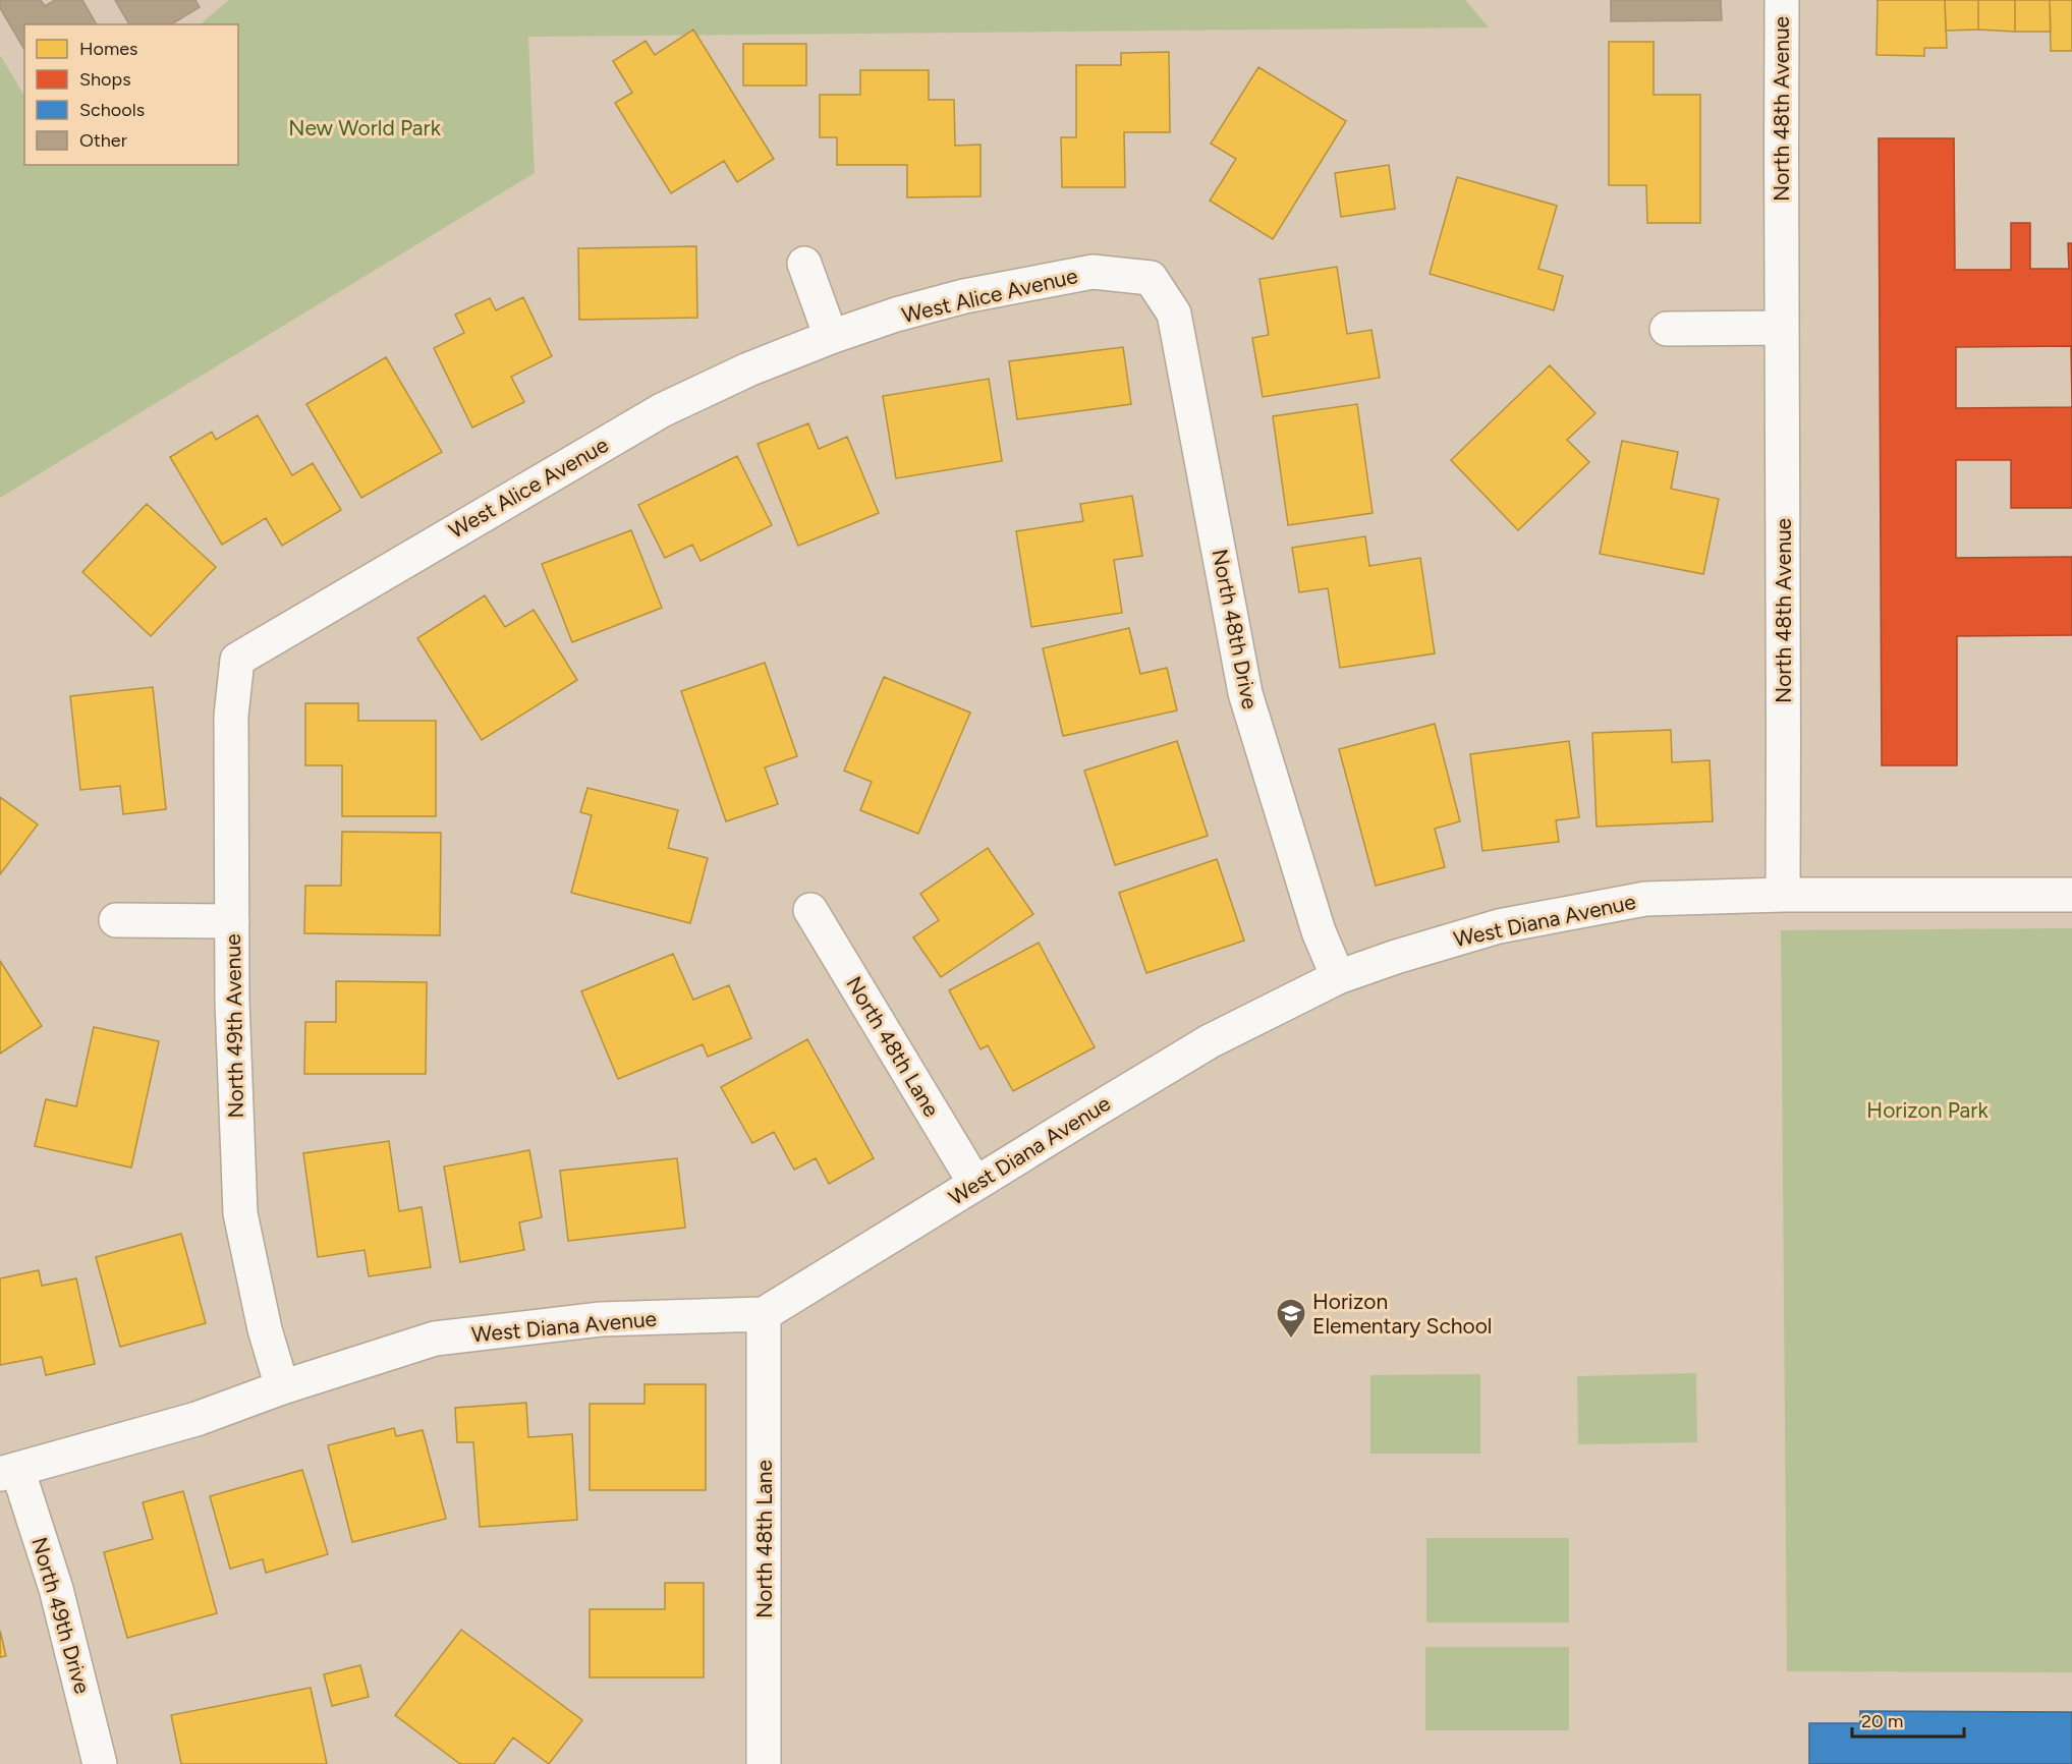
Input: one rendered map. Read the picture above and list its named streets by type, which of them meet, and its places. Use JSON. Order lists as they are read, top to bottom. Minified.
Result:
{"streets":{"street":["North 48th Avenue","West Alice Avenue","North 48th Drive","West Diana Avenue","North 49th Avenue","North 48th Lane","North 49th Drive"]},"crossings":[["North 48th Avenue","West Diana Avenue"],["West Alice Avenue","North 48th Drive"],["West Alice Avenue","North 49th Avenue"],["North 48th Drive","West Diana Avenue"],["West Diana Avenue","North 49th Avenue"],["West Diana Avenue","North 48th Lane"],["West Diana Avenue","North 49th Drive"]],"parks":["New World Park","Horizon Park"],"places":{"school or university":["Horizon Elementary School"]},"legend":["Homes","Shops","Schools","Other"],"scale_bar":"20 m"}
